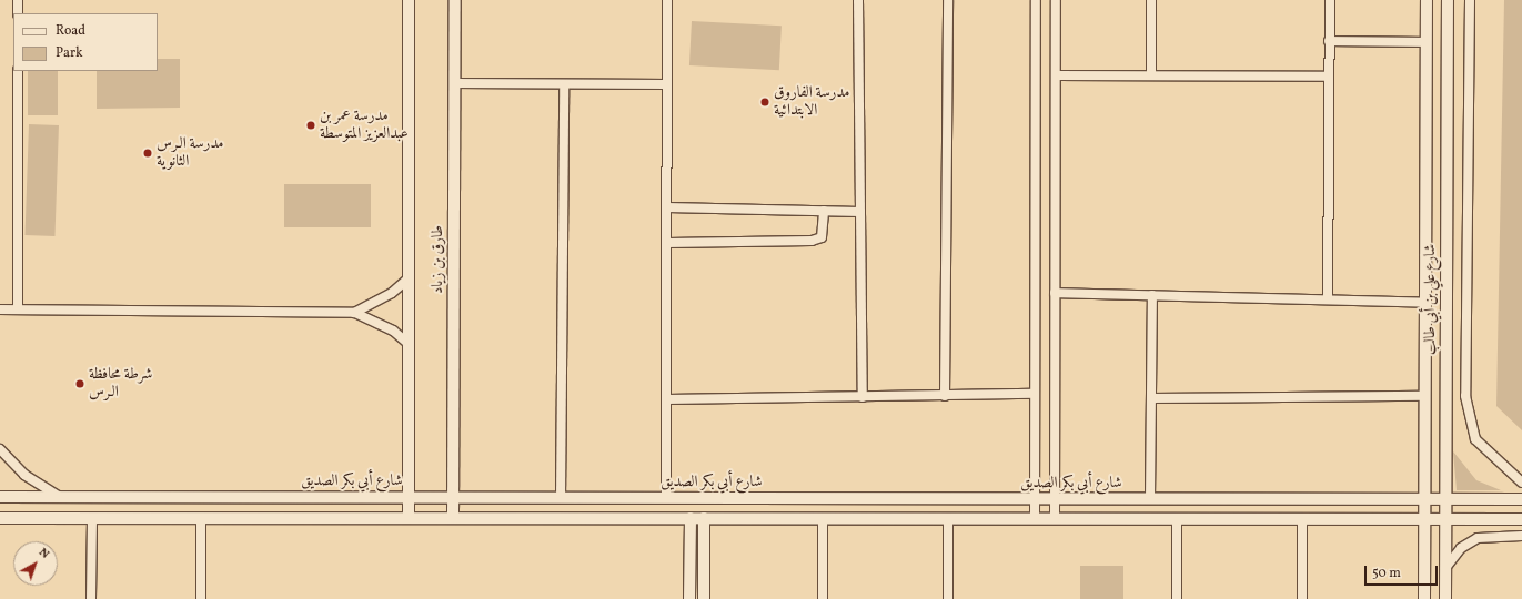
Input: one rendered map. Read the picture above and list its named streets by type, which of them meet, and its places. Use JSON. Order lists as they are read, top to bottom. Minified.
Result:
{"streets":{"street":["طارق بن زياد","شارع علي بن أبي طالب","شارع أبي بكر الصديق"]},"crossings":[["طارق بن زياد","شارع أبي بكر الصديق"],["شارع علي بن أبي طالب","شارع أبي بكر الصديق"]],"places":["مدرسة الفاروق الابتدائية","مدرسة عمر بن عبدالعزيز المتوسطة","مدرسة الـرس الثانوية","شرطة محافظة الـرس"],"legend":["Road","Park"],"scale_bar":"50 m","north":"top right"}
